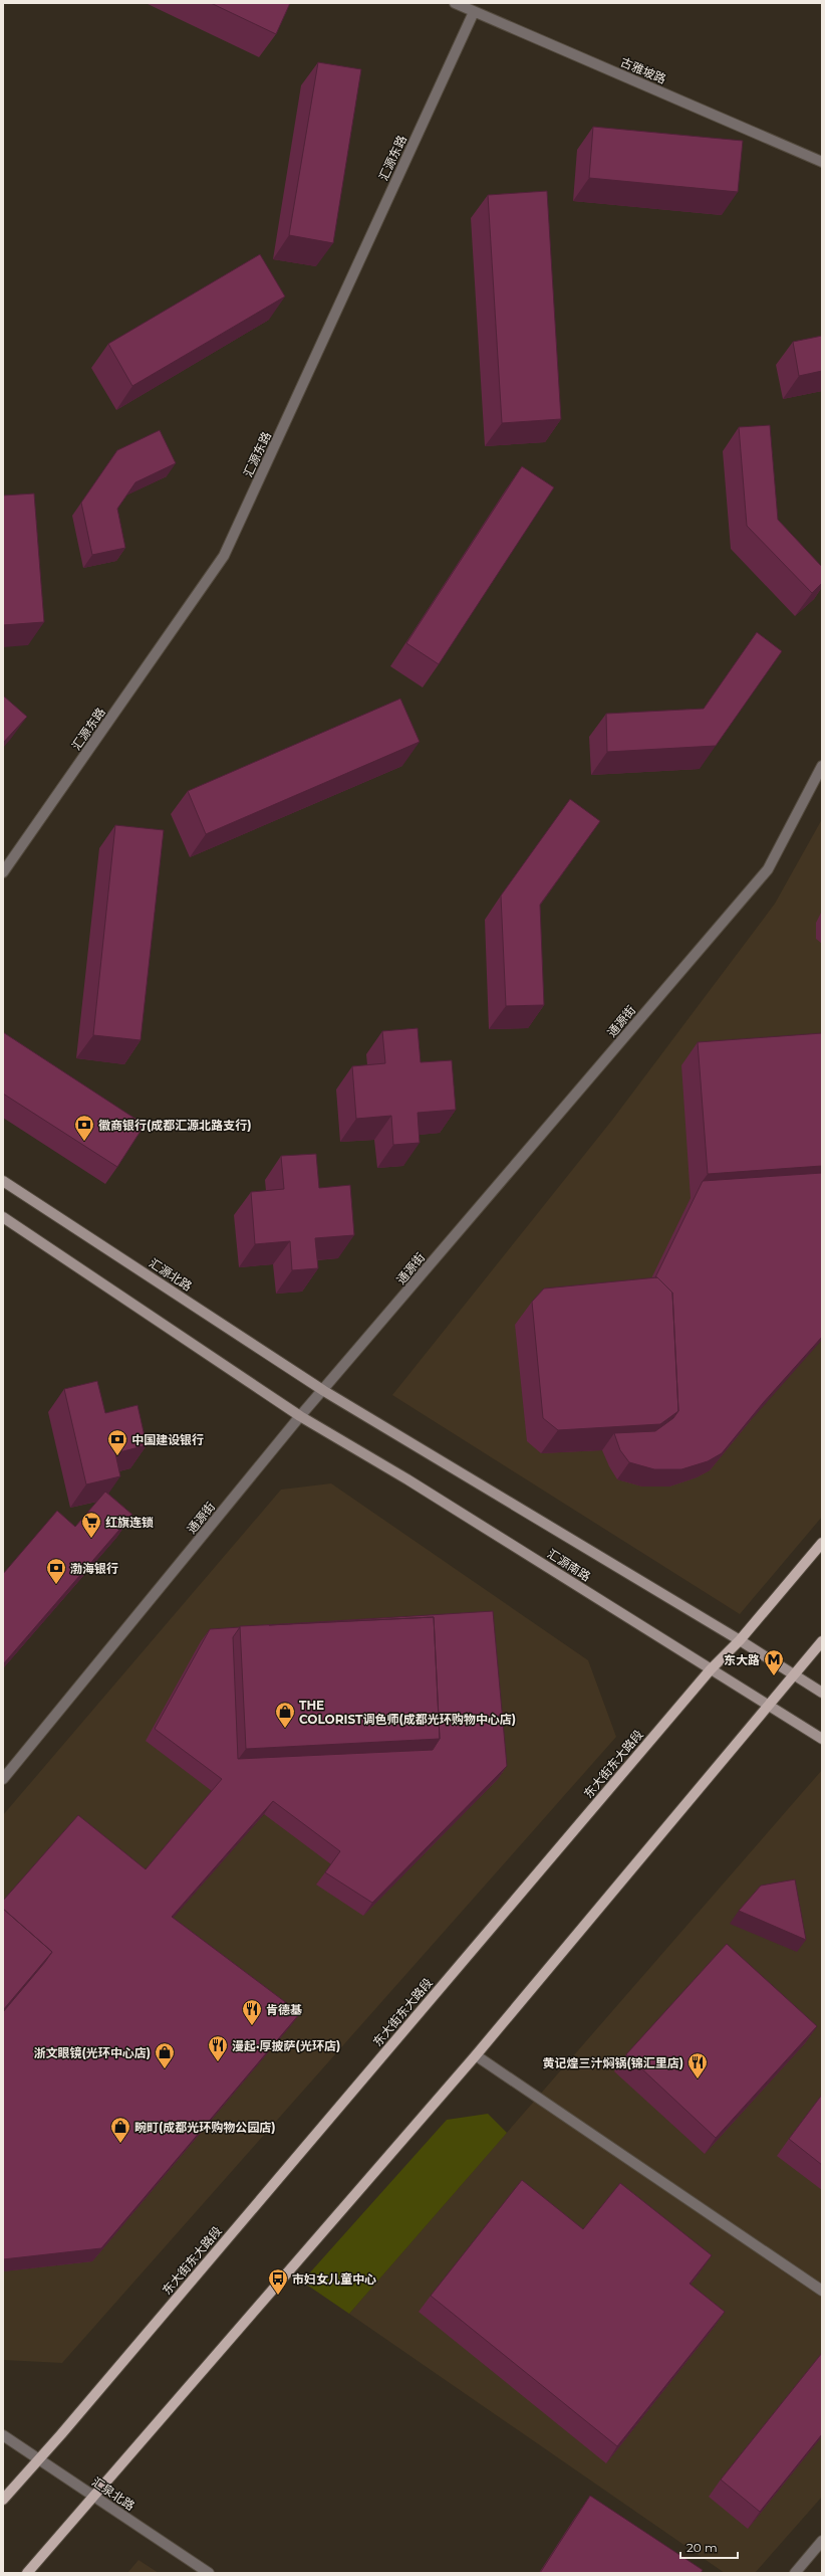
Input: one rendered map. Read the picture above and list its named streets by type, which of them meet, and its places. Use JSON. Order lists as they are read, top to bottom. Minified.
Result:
{"streets":{"main road":["东大街东大路段"],"street":["古雅坡路","汇源东路","通源街","汇源北路","汇源南路","汇泉北路"]},"crossings":[["古雅坡路","汇源东路"],["通源街","汇源北路"],["通源街","汇源南路"],["汇源北路","汇源南路"],["汇源南路","东大街东大路段"],["东大街东大路段","汇泉北路"]],"places":{"bank":["徽商银行(成都汇源北路支行)","中国建设银行","渤海银行"],"supermarket":["红旗连锁"],"metro station":["东大路"],"shop":["THE COLORIST调色师(成都光环购物中心店)","浙文眼镜(光环中心店)","畹町(成都光环购物公园店)"],"restaurant":["肯德基","漫起·厚披萨(光环店)","黄记煌三汁焖锅(锦汇里店)"],"bus stop":["市妇女儿童中心"]},"scale_bar":"20 m"}
